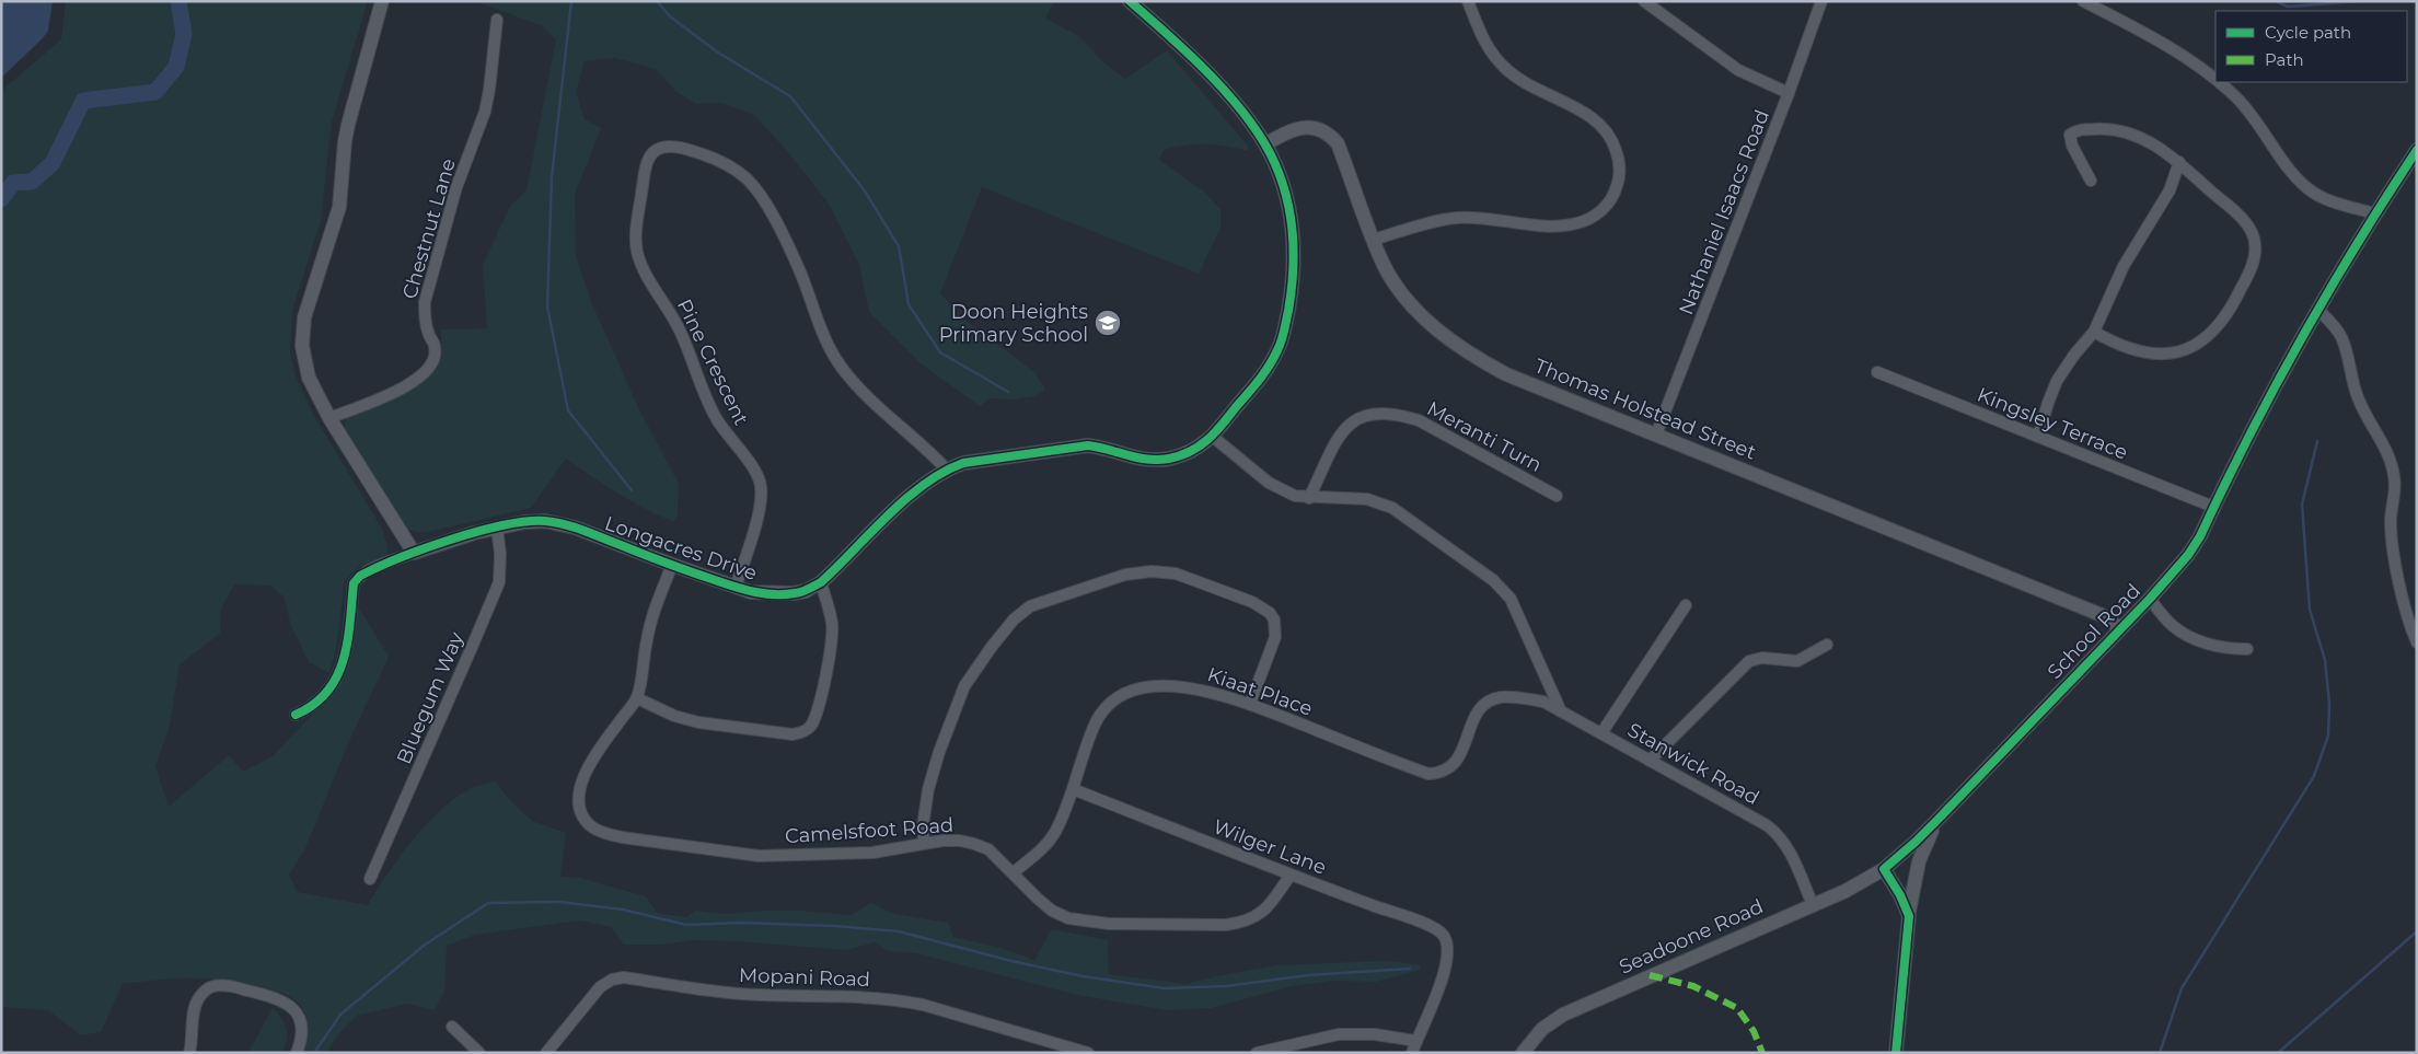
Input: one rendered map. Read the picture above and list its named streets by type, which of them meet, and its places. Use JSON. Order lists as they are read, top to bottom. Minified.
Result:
{"streets":{"street":["Nathaniel Isaacs Road","Chestnut Lane","Pine Crescent","Thomas Holstead Street","Kingsley Terrace","Meranti Turn","Longacres Drive","School Road","Kiaat Place","Bluegum Way","Stanwick Road","Camelsfoot Road","Wilger Lane","Seadoone Road","Mopani Road"]},"crossings":[["Nathaniel Isaacs Road","Thomas Holstead Street"],["Pine Crescent","Longacres Drive"],["Thomas Holstead Street","Longacres Drive"],["Thomas Holstead Street","School Road"],["Kingsley Terrace","School Road"],["Longacres Drive","Bluegum Way"],["Longacres Drive","Camelsfoot Road"],["School Road","Seadoone Road"],["Kiaat Place","Stanwick Road"],["Kiaat Place","Camelsfoot Road"],["Kiaat Place","Wilger Lane"],["Stanwick Road","Seadoone Road"],["Camelsfoot Road","Wilger Lane"]],"places":{"school or university":["Doon Heights Primary School"]},"legend":["Cycle path","Path"]}
